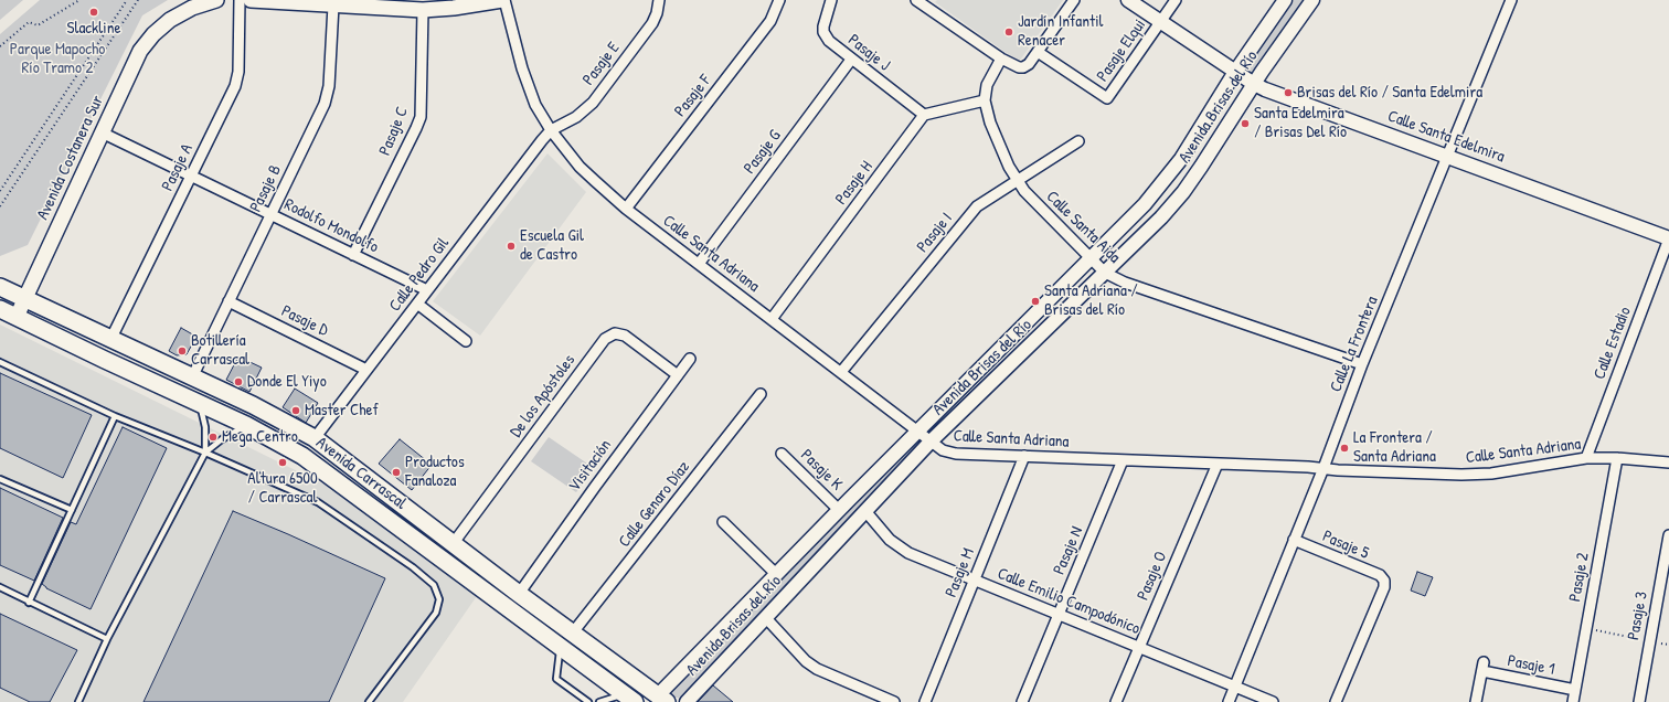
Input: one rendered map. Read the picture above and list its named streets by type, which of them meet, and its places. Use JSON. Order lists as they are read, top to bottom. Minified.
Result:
{"streets":{"main road":["Avenida Costanera Sur","Avenida Carrascal"],"street":["Pasaje Elqui","Pasaje J","Pasaje E","Pasaje F","Avenida Brisas del Río","Pasaje C","Calle Santa Edelmira","Pasaje G","Pasaje A","Pasaje H","Pasaje B","Rodolfo Mondolfo","Calle Santa Aida","Pasaje I","Calle Santa Adriana","Calle Pedro Gil","Pasaje D","Calle Estadio","Calle La Frontera","De los Apóstoles","Visitación","Pasaje K","Calle Genaro Díaz","Pasaje 5","Pasaje N","Pasaje M","Pasaje O","Pasaje 2","Calle Emilio Campodónico","Pasaje 3","Pasaje 1"]},"crossings":[["Pasaje Elqui","Calle Santa Edelmira"],["Pasaje J","Pasaje G"],["Pasaje J","Pasaje H"],["Pasaje E","Calle Santa Adriana"],["Pasaje E","Calle Pedro Gil"],["Pasaje F","Calle Santa Adriana"],["Avenida Brisas del Río","Calle Santa Edelmira"],["Avenida Brisas del Río","Calle Santa Aida"],["Avenida Brisas del Río","Calle Santa Adriana"],["Avenida Brisas del Río","Pasaje K"],["Avenida Brisas del Río","Avenida Carrascal"],["Avenida Brisas del Río","Calle Emilio Campodónico"],["Pasaje C","Rodolfo Mondolfo"],["Calle Santa Edelmira","Calle Estadio"],["Calle Santa Edelmira","Calle La Frontera"],["Pasaje G","Calle Santa Adriana"],["Avenida Costanera Sur","Rodolfo Mondolfo"],["Avenida Costanera Sur","Avenida Carrascal"],["Pasaje A","Rodolfo Mondolfo"],["Pasaje A","Avenida Carrascal"],["Pasaje H","Calle Santa Adriana"],["Pasaje B","Rodolfo Mondolfo"],["Pasaje B","Pasaje D"],["Pasaje B","Avenida Carrascal"],["Rodolfo Mondolfo","Calle Pedro Gil"],["Calle Santa Aida","Pasaje I"],["Calle Santa Aida","Calle La Frontera"],["Pasaje I","Calle Santa Adriana"],["Calle Santa Adriana","Calle Pedro Gil"],["Calle Santa Adriana","Calle Estadio"],["Calle Santa Adriana","Calle La Frontera"],["Calle Santa Adriana","Pasaje N"],["Calle Santa Adriana","Pasaje M"],["Calle Santa Adriana","Pasaje O"],["Calle Santa Adriana","Pasaje 2"],["Calle Pedro Gil","Pasaje D"],["Calle Pedro Gil","Avenida Carrascal"],["Calle La Frontera","Pasaje 5"],["Calle La Frontera","Calle Emilio Campodónico"],["De los Apóstoles","Visitación"],["De los Apóstoles","Avenida Carrascal"],["Visitación","Avenida Carrascal"],["Avenida Carrascal","Calle Genaro Díaz"],["Pasaje N","Calle Emilio Campodónico"],["Pasaje M","Calle Emilio Campodónico"],["Pasaje O","Calle Emilio Campodónico"],["Pasaje 2","Pasaje 1"]],"parks":["Parque Mapocho Río Tramo 2"],"places":["Slackline","Jardín Infantil Renacer","Brisas del Río / Santa Edelmira","Santa Edelmira / Brisas Del Río","Escuela Gil de Castro","Santa Adriana / Brisas del Río","Botillería Carrascal","Donde El Yiyo","Master Chef","Mega Centro","La Frontera / Santa Adriana","Altura 6500 / Carrascal","Productos Fanaloza"]}
